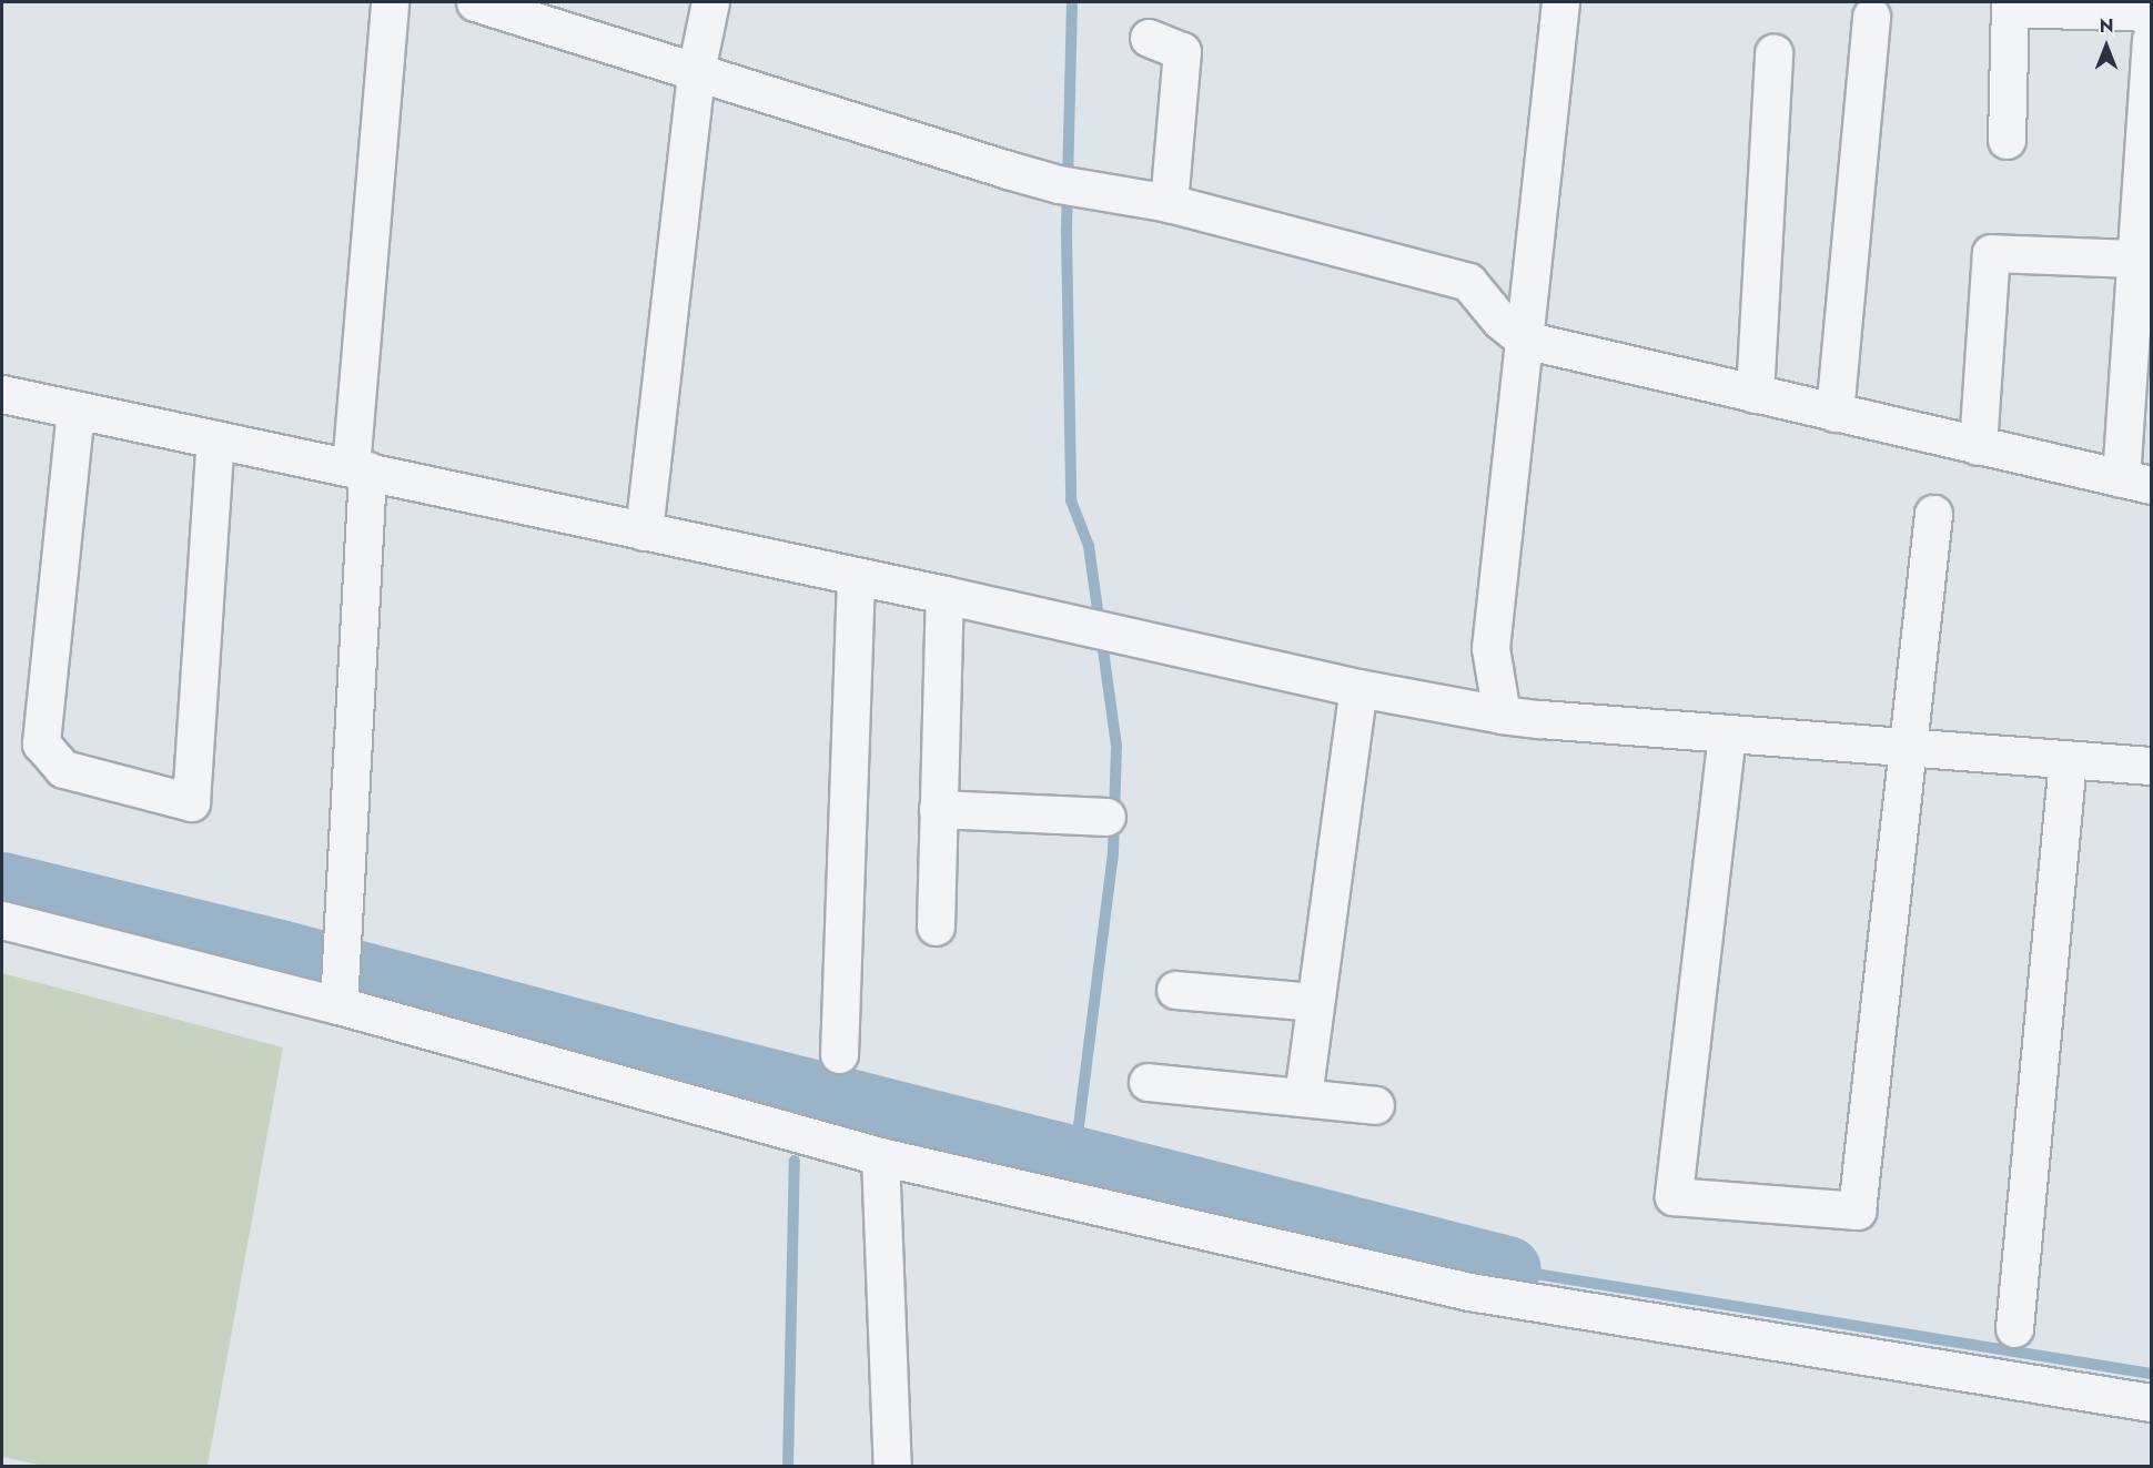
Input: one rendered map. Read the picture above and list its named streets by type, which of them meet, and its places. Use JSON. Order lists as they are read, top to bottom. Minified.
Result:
{"north":"top"}
